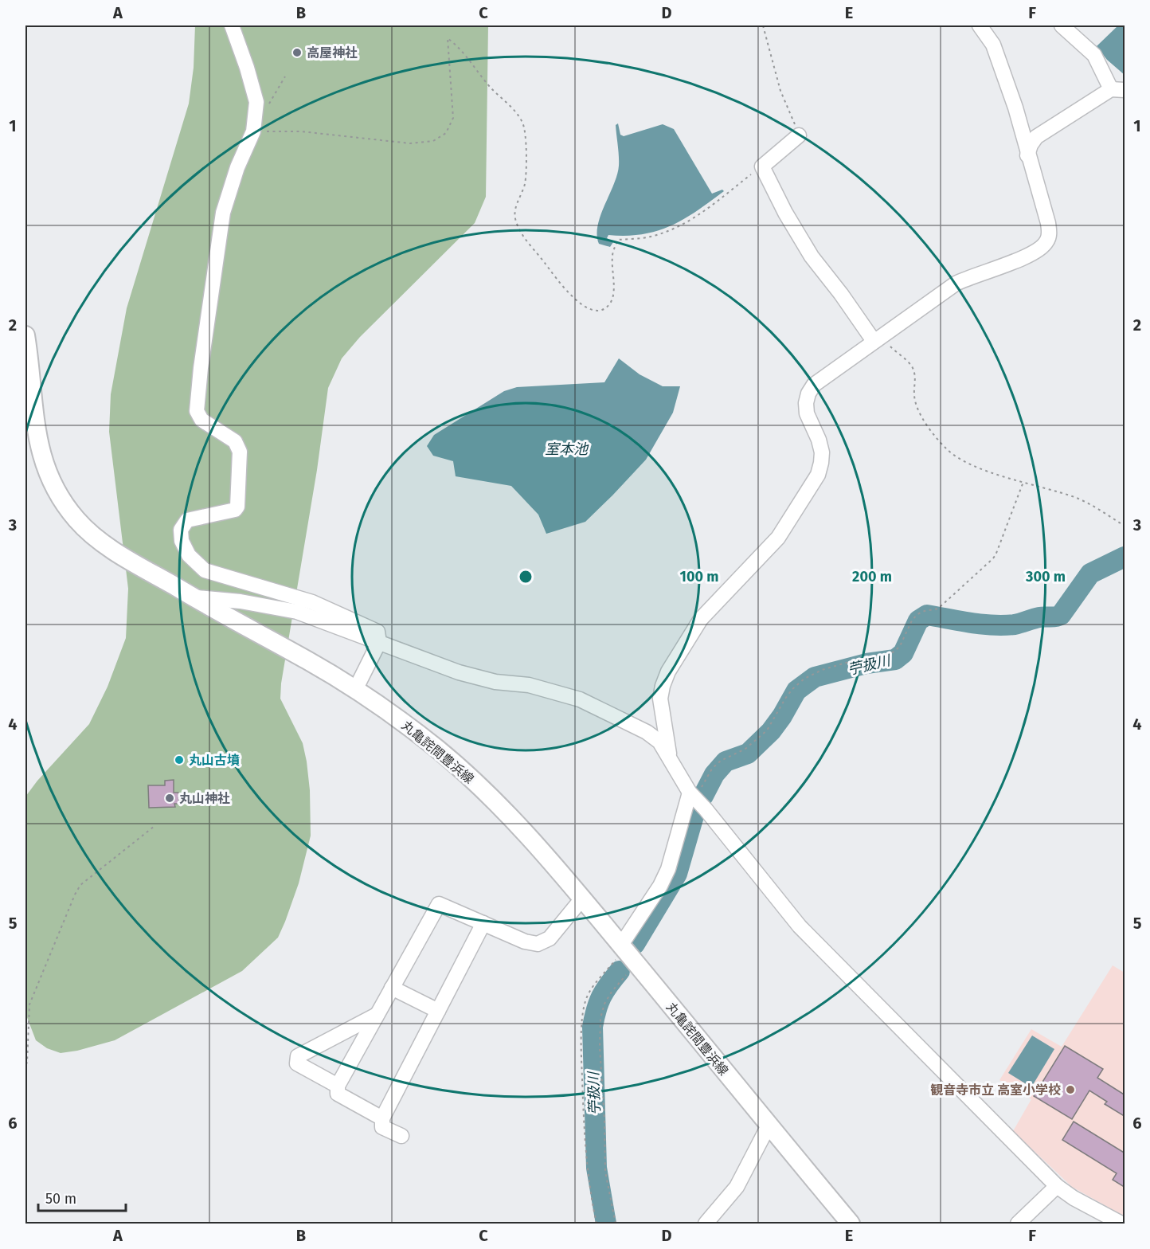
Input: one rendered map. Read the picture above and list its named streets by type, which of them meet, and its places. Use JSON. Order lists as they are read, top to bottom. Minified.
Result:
{"streets":{"main road":["丸亀詫間豊浜線"]},"water":["室本池","苧扱川"],"places":["高屋神社","丸山古墳","丸山神社","観音寺市立 高室小学校"],"scale_bar":"50 m","grid":{"columns":["A","B","C","D","E","F"],"rows":["1","2","3","4","5","6"]},"rings":["100 m","200 m","300 m"]}
